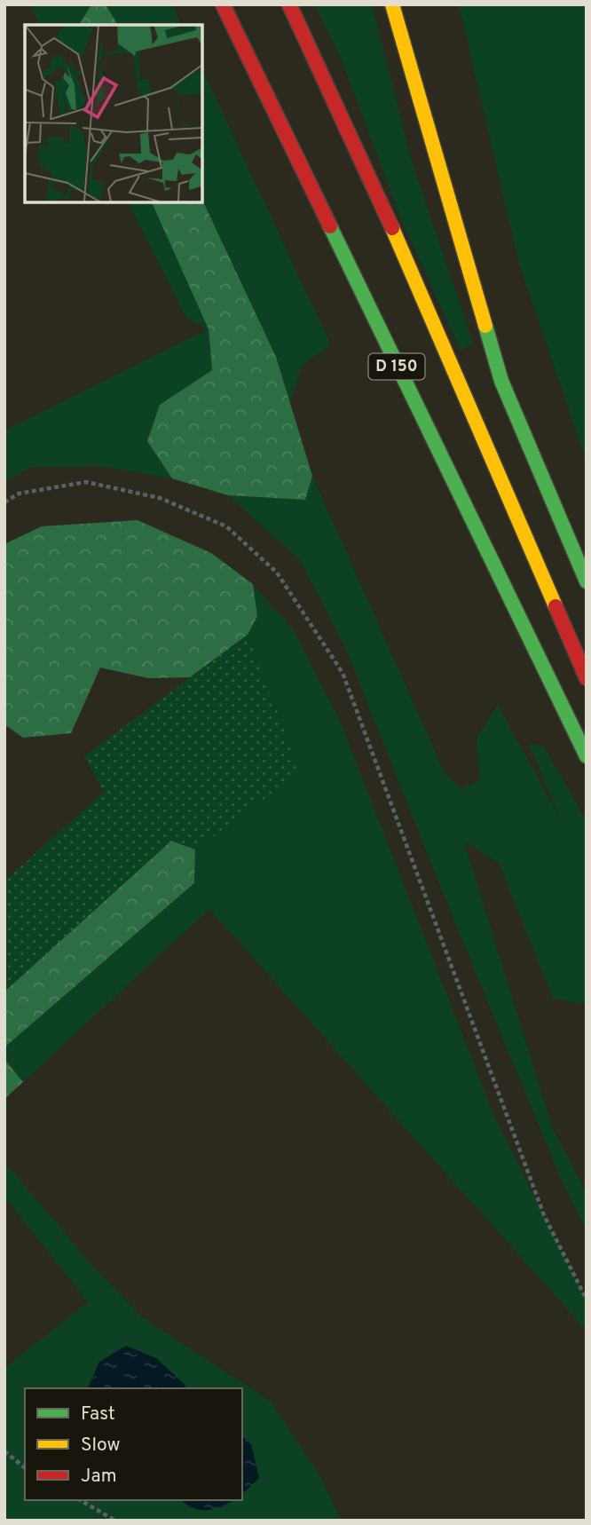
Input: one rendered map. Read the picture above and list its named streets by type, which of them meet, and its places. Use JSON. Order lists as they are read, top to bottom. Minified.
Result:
{"streets":{"highway":["D 150"]},"legend":["Fast","Slow","Jam"]}
